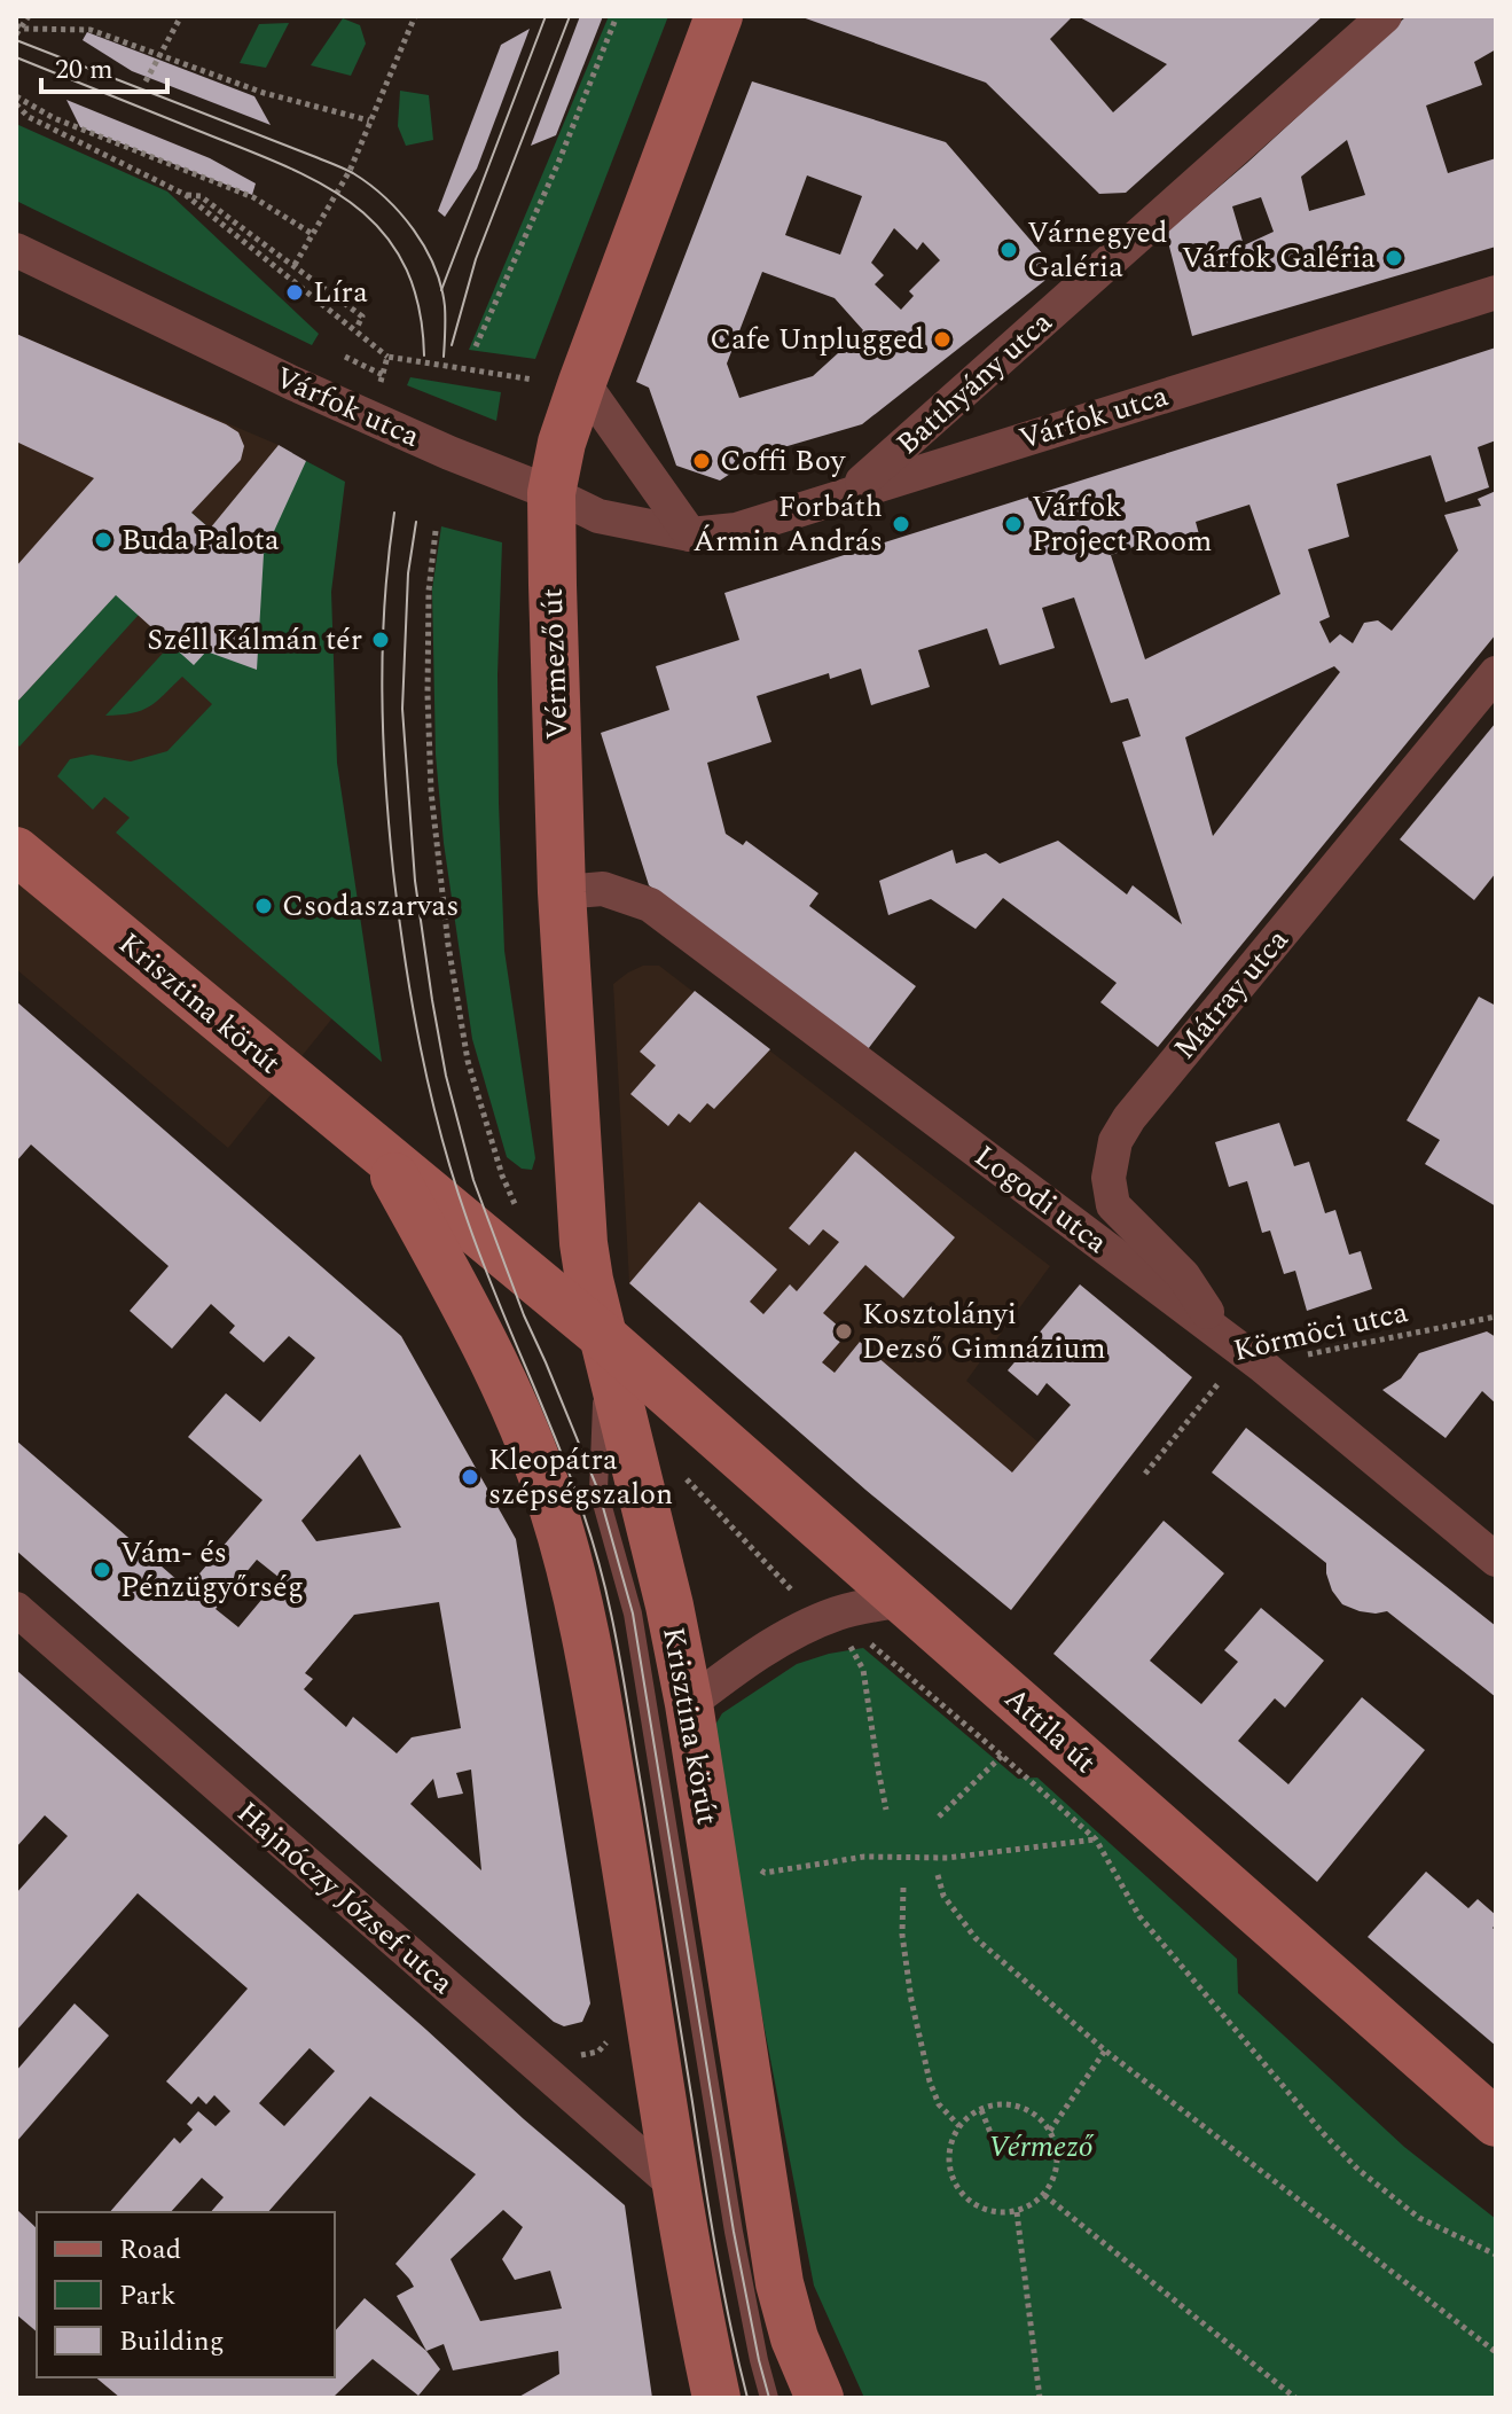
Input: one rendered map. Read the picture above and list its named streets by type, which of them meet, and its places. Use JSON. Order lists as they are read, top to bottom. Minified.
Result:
{"streets":{"main road":["Vérmező út","Krisztina körút","Attila út"],"street":["Batthyány utca","Várfok utca","Mátray utca","Logodi utca","Hajnóczy József utca"],"path":["Körmöci utca"]},"crossings":[["Batthyány utca","Várfok utca"],["Várfok utca","Vérmező út"],["Vérmező út","Krisztina körút"],["Vérmező út","Logodi utca"],["Vérmező út","Attila út"],["Mátray utca","Logodi utca"],["Krisztina körút","Attila út"],["Krisztina körút","Hajnóczy József utca"],["Logodi utca","Körmöci utca"]],"parks":["Vérmező"],"places":["Várnegyed Galéria","Várfok Galéria","Líra","Cafe Unplugged","Coffi Boy","Forbáth Ármin András","Várfok Project Room","Buda Palota","Széll Kálmán tér","Csodaszarvas","Kosztolányi Dezső Gimnázium","Kleopátra szépségszalon","Vám- és Pénzügyőrség"],"legend":["Road","Park","Building"],"scale_bar":"20 m"}
